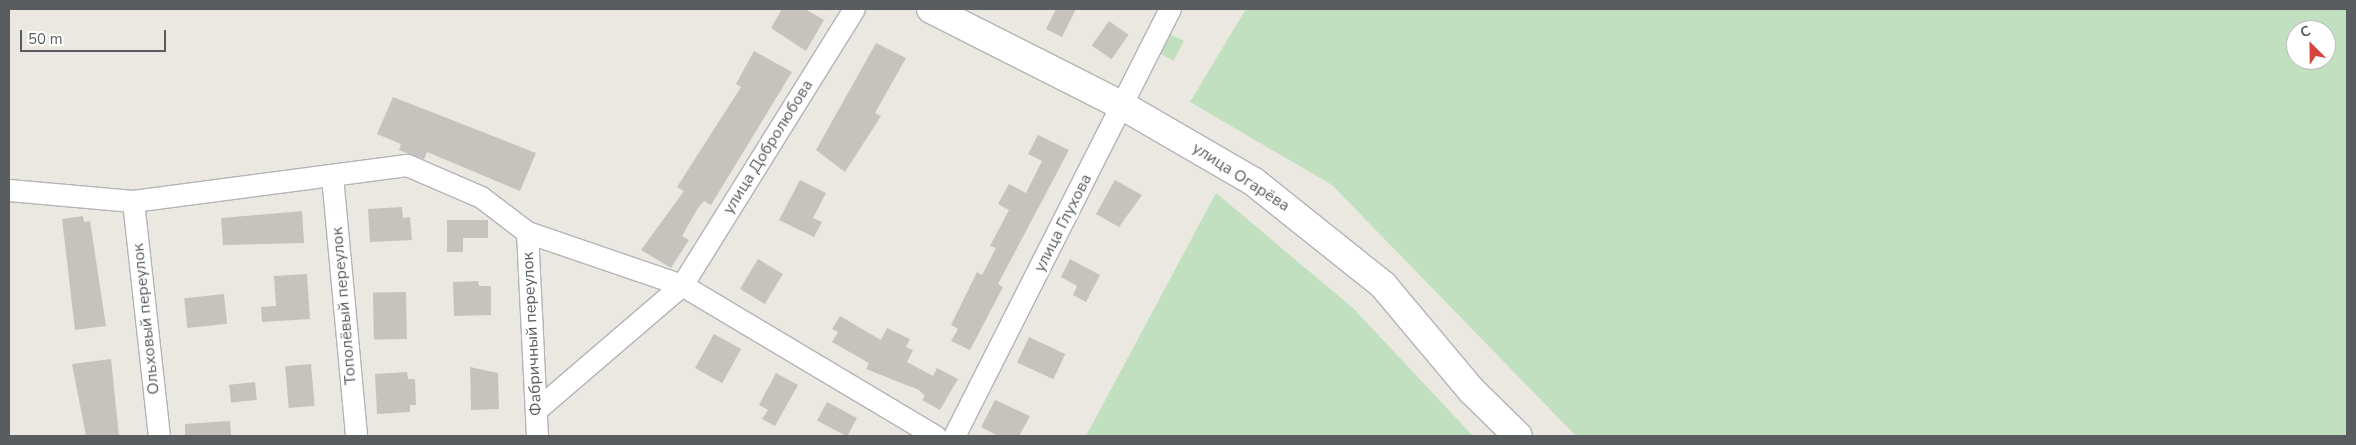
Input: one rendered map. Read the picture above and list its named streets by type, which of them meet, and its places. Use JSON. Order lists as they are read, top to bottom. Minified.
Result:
{"streets":{"main road":["улица Огарёва"],"street":["улица Добролюбова","улица Глухова","Тополёвый переулок","Ольховый переулок","Фабричный переулок"]},"crossings":[["улица Добролюбова","Фабричный переулок"],["улица Огарёва","улица Глухова"]],"scale_bar":"50 m","north":"top left"}
